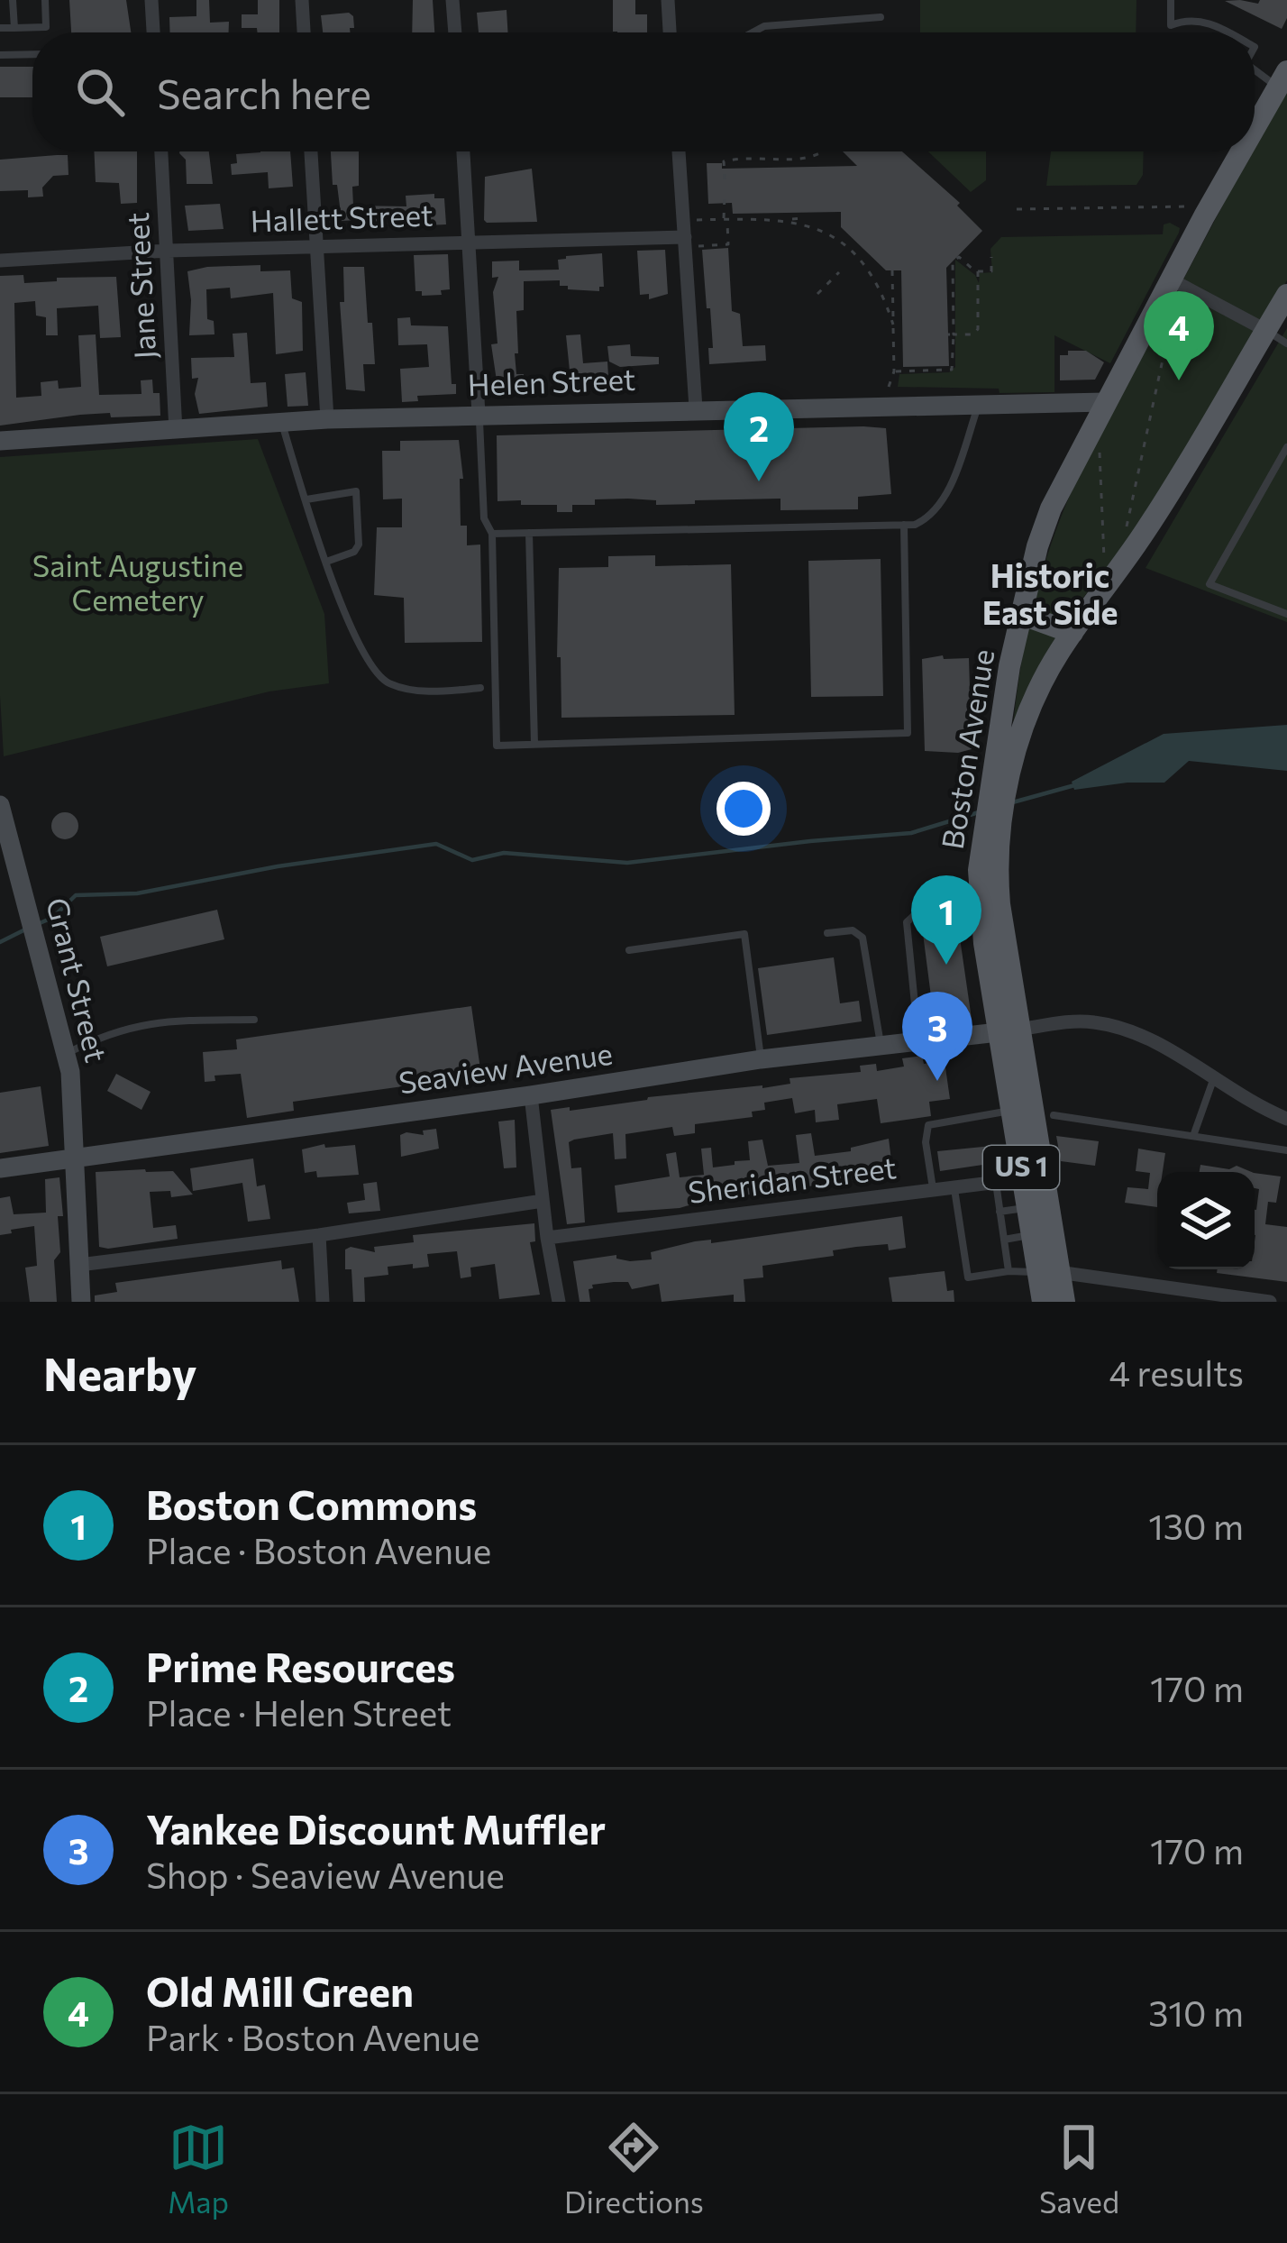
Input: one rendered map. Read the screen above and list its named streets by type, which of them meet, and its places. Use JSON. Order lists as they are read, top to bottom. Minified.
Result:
{"streets":{"main road":["Helen Street","Boston Avenue","Grant Street","Seaview Avenue","US 1"],"street":["Hallett Street","Jane Street","Sheridan Street"]},"crossings":[["Hallett Street","Jane Street"],["Jane Street","Helen Street"],["Helen Street","Boston Avenue"],["Boston Avenue","Seaview Avenue"],["Boston Avenue","Sheridan Street"],["Grant Street","Seaview Avenue"]],"districts":["Historic East Side"],"parks":["Saint Augustine Cemetery"],"page":{"search":"Search here","pins":["4","2","1","3"],"heading":["Nearby","4 results"],"list":[{"mark":"1","name":"Boston Commons","note":"Place · Boston Avenue","value":"130 m"},{"mark":"2","name":"Prime Resources","note":"Place · Helen Street","value":"170 m"},{"mark":"3","name":"Yankee Discount Muffler","note":"Shop · Seaview Avenue","value":"170 m"},{"mark":"4","name":"Old Mill Green","note":"Park · Boston Avenue","value":"310 m"}],"nav":["Map","Directions","Saved"]}}
